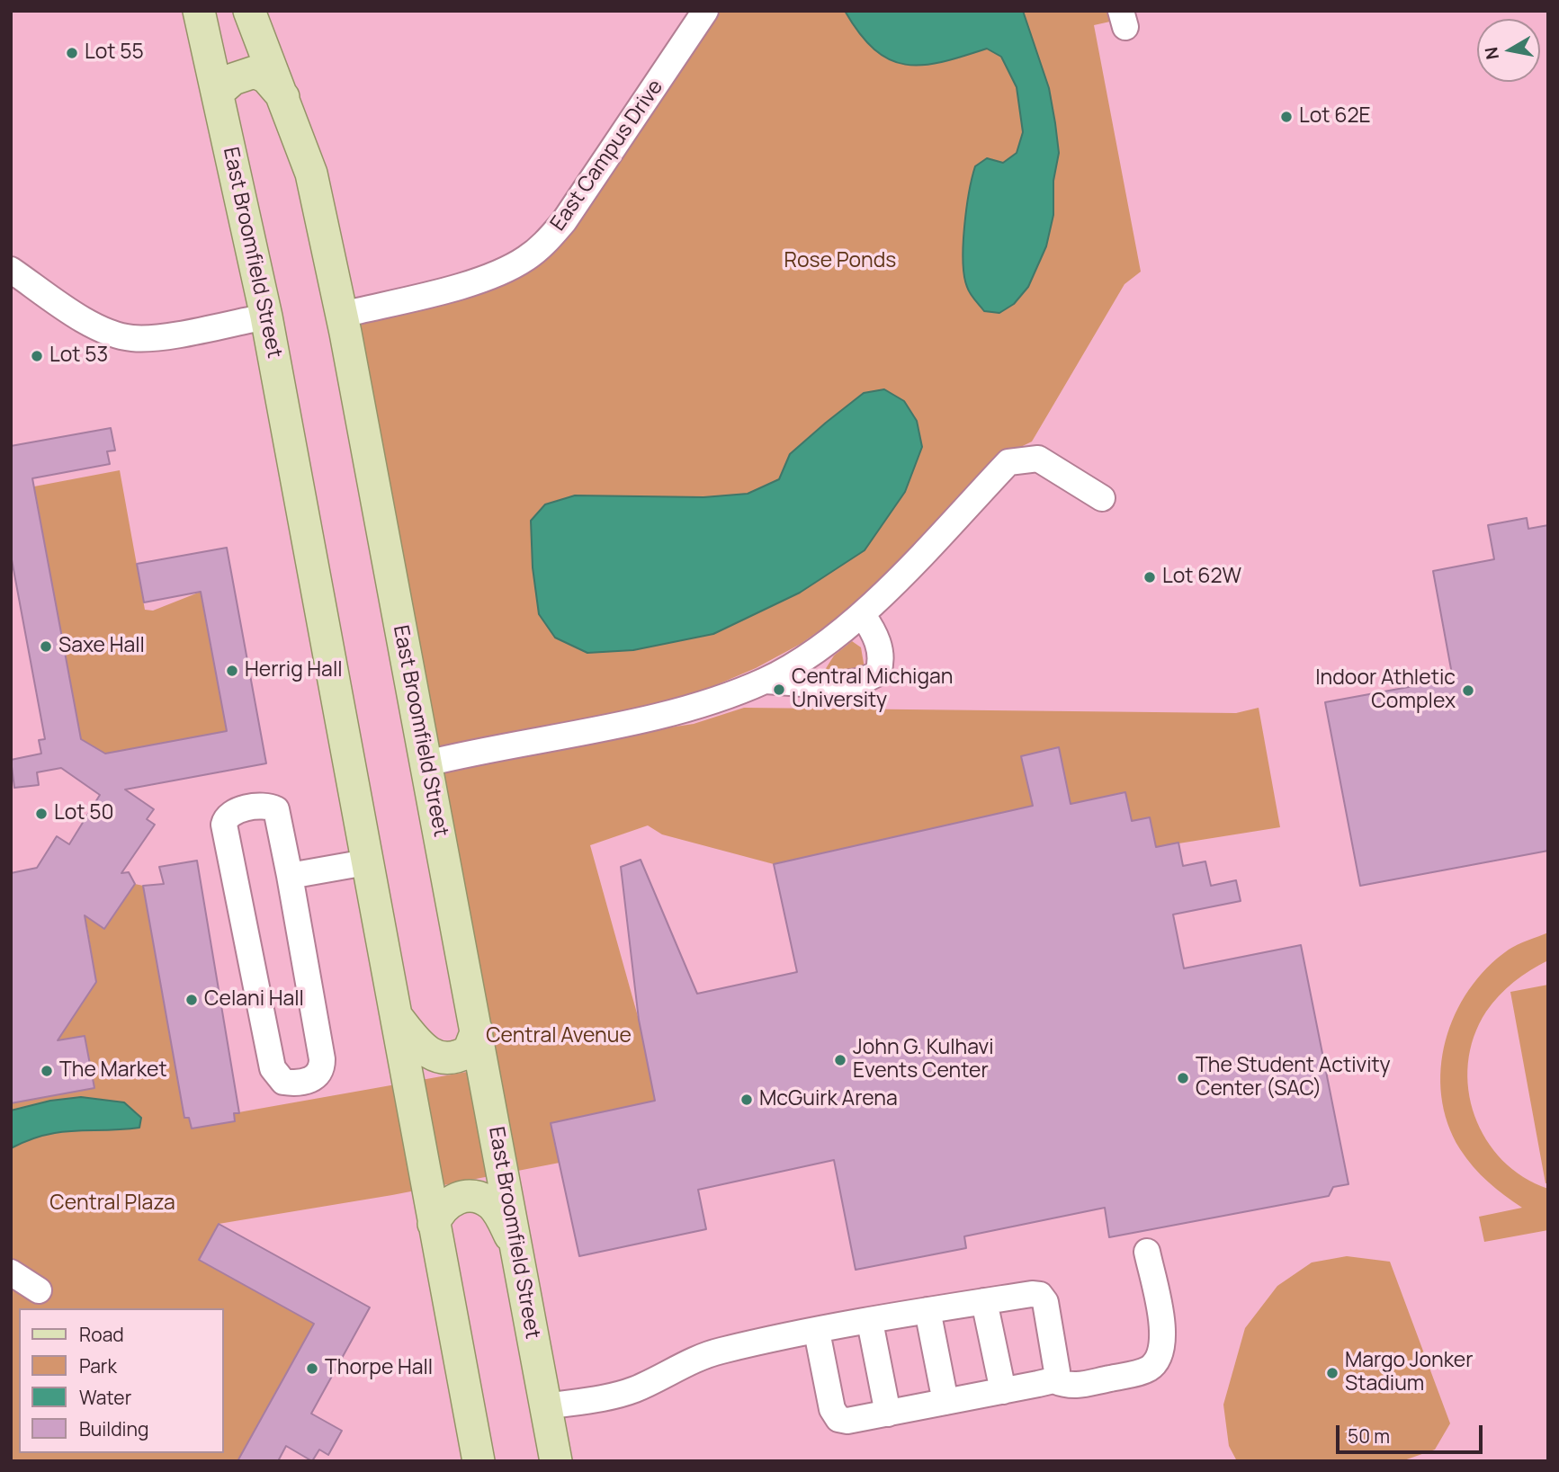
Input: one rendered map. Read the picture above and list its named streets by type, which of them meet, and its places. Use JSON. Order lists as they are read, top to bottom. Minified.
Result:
{"streets":{"main road":["East Broomfield Street"],"street":["East Campus Drive"]},"crossings":[["East Campus Drive","East Broomfield Street"]],"parks":["Rose Ponds","Central Avenue","Central Plaza"],"places":["Lot 55","Lot 62E","Lot 53","Lot 62W","Saxe Hall","Herrig Hall","Central Michigan University","Indoor Athletic Complex","Lot 50","Celani Hall","John G. Kulhavi Events Center","The Market","The Student Activity Center (SAC)","McGuirk Arena","Thorpe Hall","Margo Jonker Stadium"],"legend":["Road","Park","Water","Building"],"scale_bar":"50 m","north":"left"}
